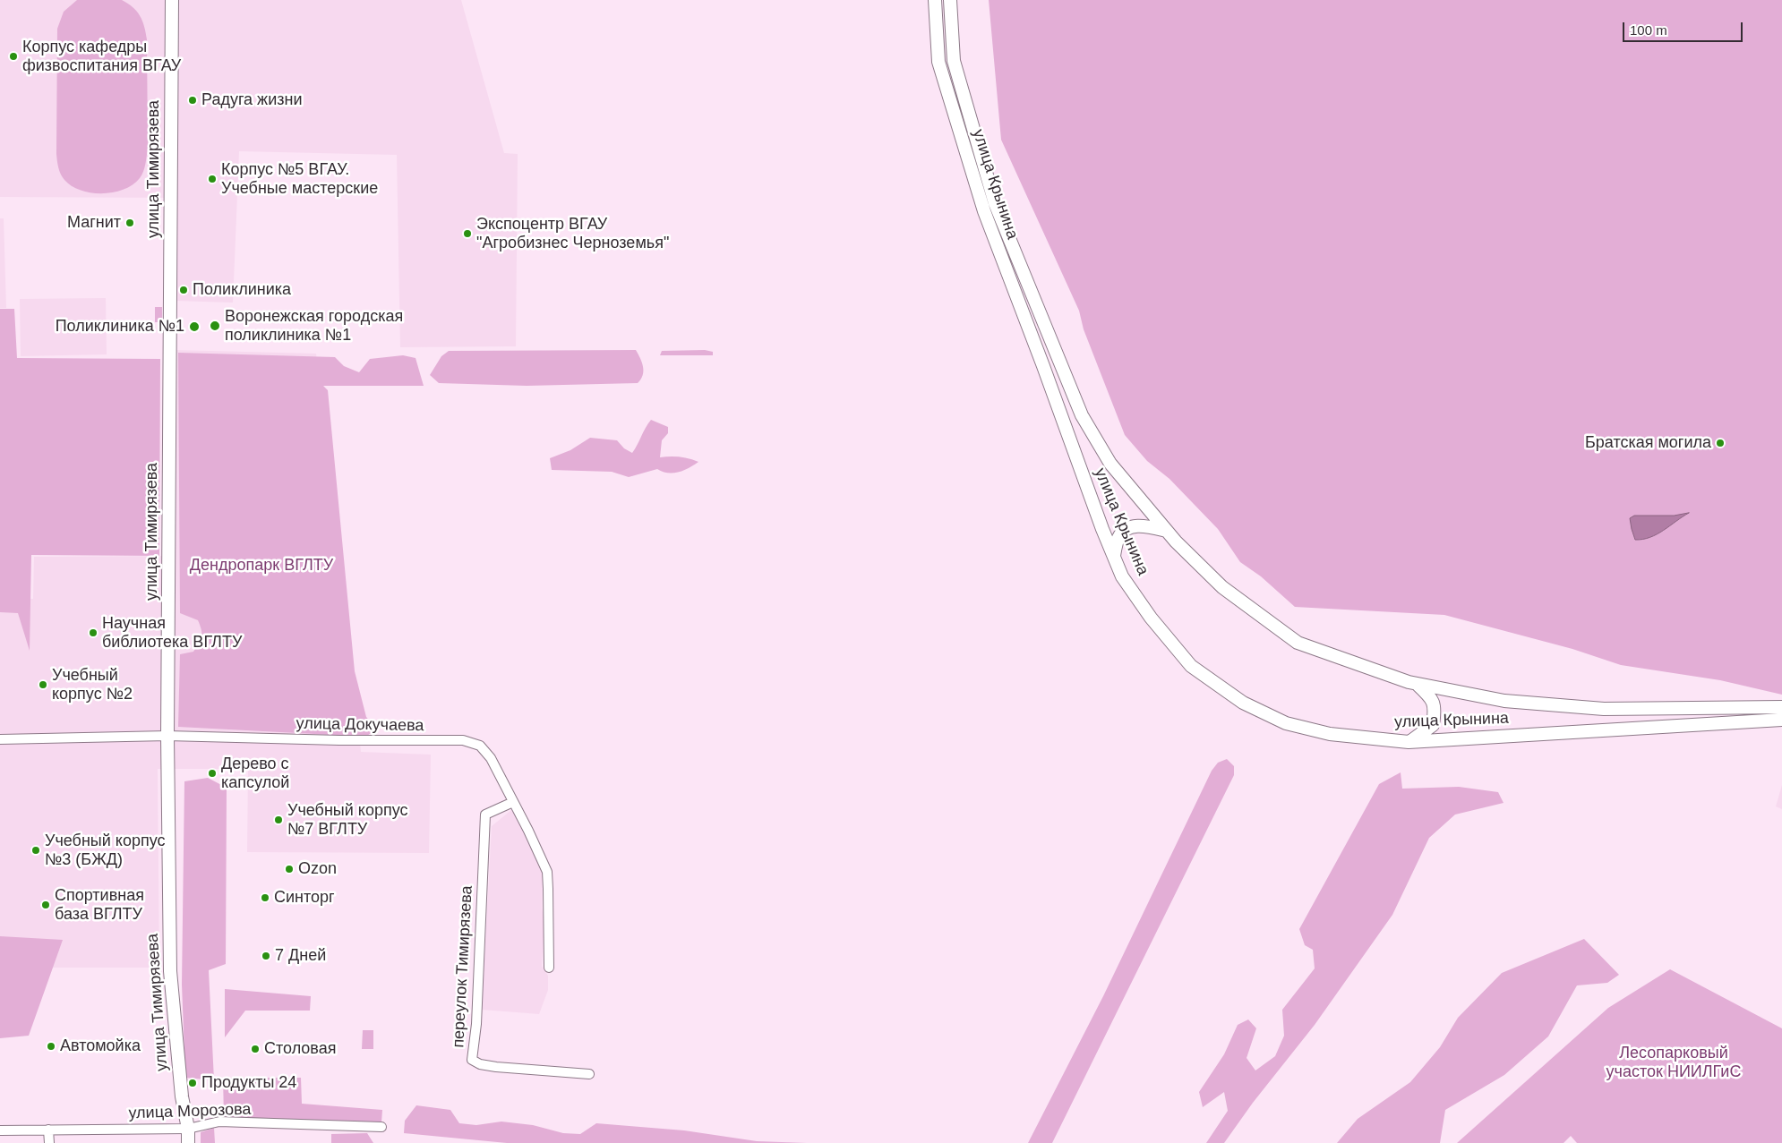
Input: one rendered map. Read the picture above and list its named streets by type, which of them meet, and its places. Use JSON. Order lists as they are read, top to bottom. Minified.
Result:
{"streets":{"main road":["улица Тимирязева","улица Крынина"],"street":["улица Докучаева","переулок Тимирязева","улица Морозова"]},"crossings":[["улица Тимирязева","улица Докучаева"],["улица Тимирязева","улица Морозова"],["улица Докучаева","переулок Тимирязева"]],"parks":["Дендропарк ВГЛТУ","Лесопарковый участок НИИЛГиС"],"places":["Корпус кафедры физвоспитания ВГАУ","Радуга жизни","Корпус №5 ВГАУ. Учебные мастерские","Магнит","Экспоцентр ВГАУ \"Агробизнес Черноземья\"","Поликлиника","Воронежская городская поликлиника №1","Поликлиника №1","Братская могила","Научная библиотека ВГЛТУ","Учебный корпус №2","Дерево с капсулой","Учебный корпус №7 ВГЛТУ","Учебный корпус №3 (БЖД)","Ozon","Синторг","Спортивная база ВГЛТУ","7 Дней","Автомойка","Столовая","Продукты 24"],"scale_bar":"100 m"}
